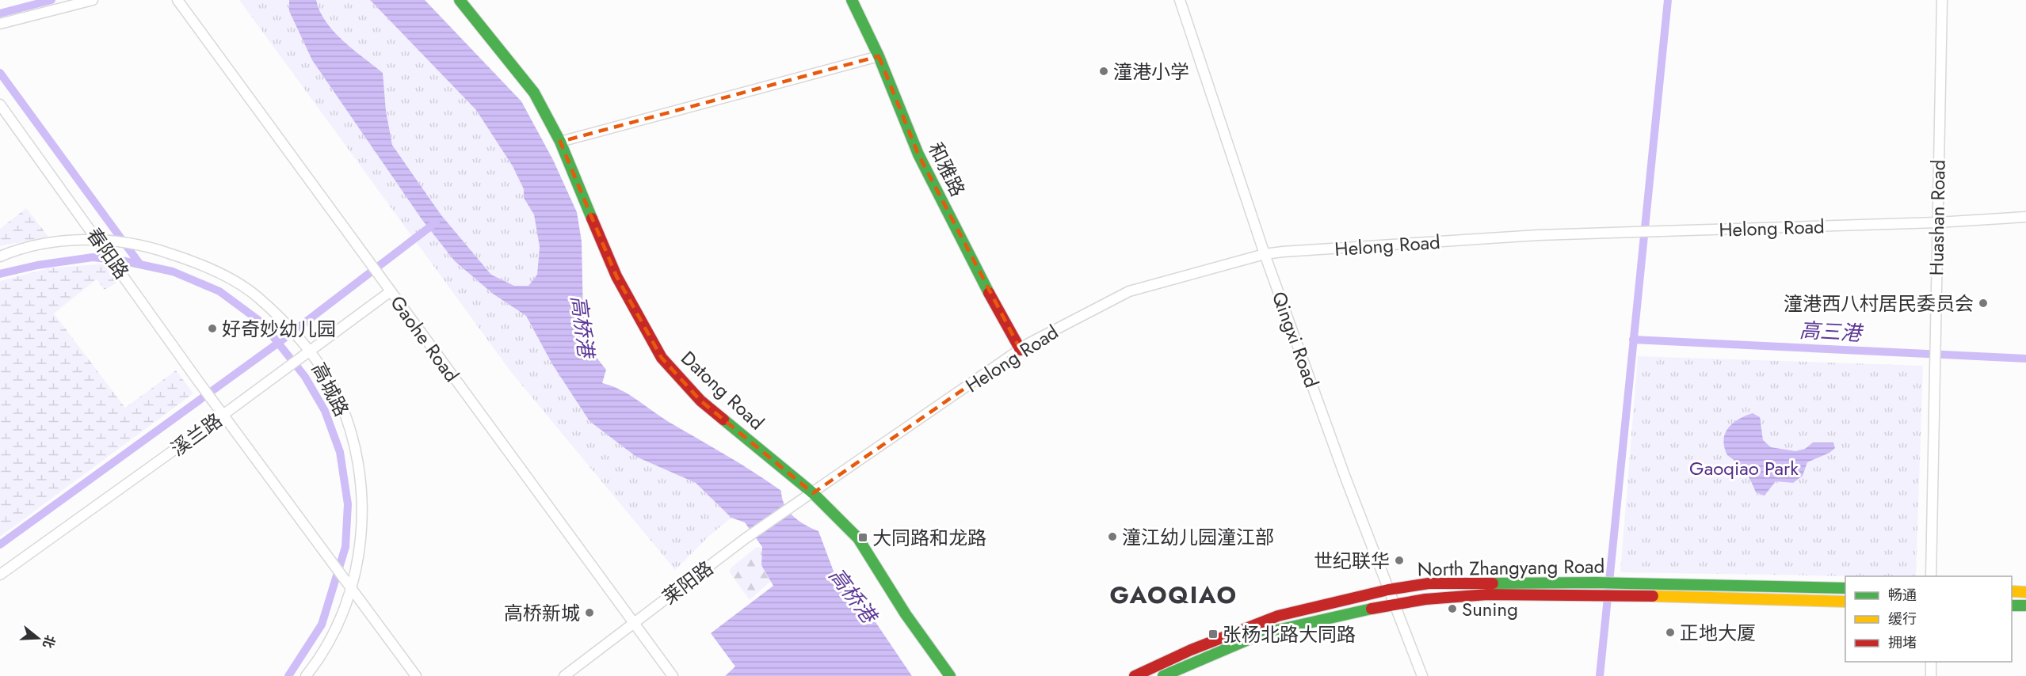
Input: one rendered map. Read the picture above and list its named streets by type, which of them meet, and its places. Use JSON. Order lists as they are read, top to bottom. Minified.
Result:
{"streets":{"main road":["和雅路","Datong Road","North Zhangyang Road"],"street":["Huashan Road","Helong Road","春阳路","Gaohe Road","Qingxi Road","高城路","溪兰路","莱阳路"]},"crossings":[["和雅路","Helong Road"],["Huashan Road","Helong Road"],["Helong Road","Qingxi Road"],["Helong Road","Datong Road"],["Helong Road","莱阳路"],["春阳路","高城路"],["春阳路","溪兰路"],["Gaohe Road","溪兰路"],["Gaohe Road","莱阳路"],["Qingxi Road","North Zhangyang Road"],["高城路","溪兰路"],["Datong Road","莱阳路"]],"districts":["GAOQIAO"],"water":["高桥港","高三港"],"parks":["Gaoqiao Park"],"places":{"other":["潼港小学","潼港西八村居民委员会","好奇妙幼儿园","潼江幼儿园潼江部","世纪联华","Suning","高桥新城","正地大厦"],"transit":["大同路和龙路","张杨北路大同路"]},"legend":["畅通","缓行","拥堵"],"north":"right"}
